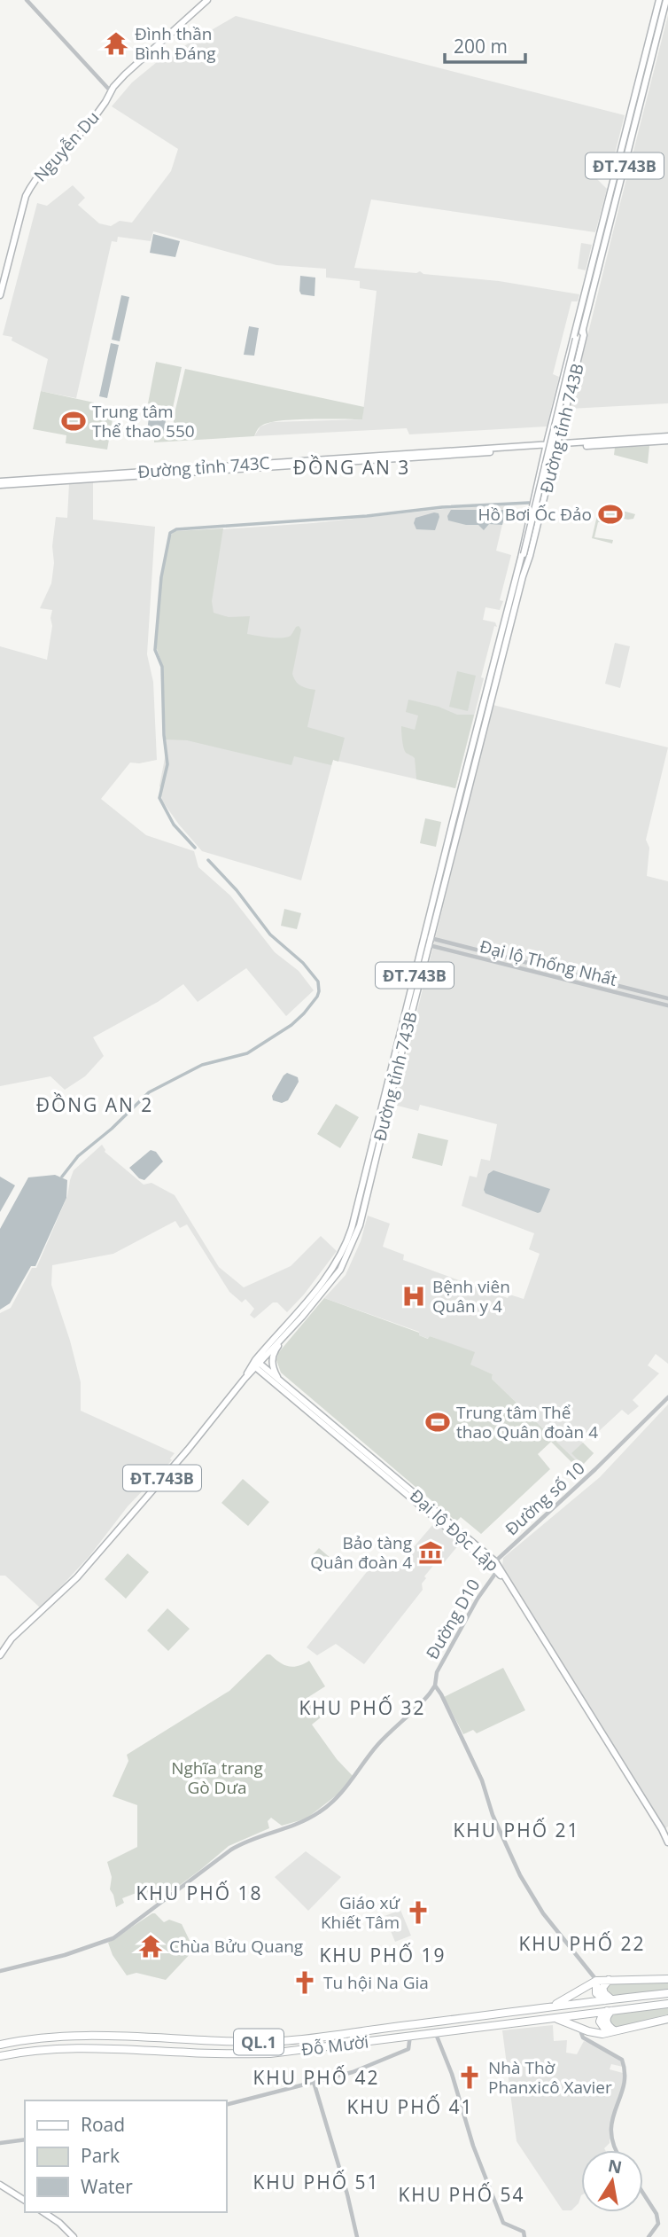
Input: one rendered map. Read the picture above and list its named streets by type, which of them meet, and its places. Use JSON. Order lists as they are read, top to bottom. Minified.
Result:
{"streets":{"highway":["QL.1","Đỗ Mười"],"main road":["Nguyễn Du","ĐT.743B","Đường tỉnh 743B","Đường tỉnh 743C","Đại lộ Độc Lập"],"street":["Đại lộ Thống Nhất","Đường số 10","Đường D10"]},"crossings":[["Đường tỉnh 743B","Đường tỉnh 743C"],["Đường tỉnh 743B","Đại lộ Thống Nhất"],["Đường tỉnh 743B","Đại lộ Độc Lập"],["Đường số 10","Đại lộ Độc Lập"],["Đại lộ Độc Lập","Đường D10"]],"districts":["ĐỒNG AN 3","ĐỒNG AN 2","KHU PHỐ 32","KHU PHỐ 21","KHU PHỐ 18","KHU PHỐ 22","KHU PHỐ 19","KHU PHỐ 42","KHU PHỐ 41","KHU PHỐ 51","KHU PHỐ 54"],"parks":["Nghĩa trang Gò Dưa"],"places":{"temple":["Đình thần Bình Đáng","Chùa Bửu Quang"],"sports":["Trung tâm Thể thao 550","Hồ Bơi Ốc Đảo","Trung tâm Thể thao Quân đoàn 4"],"hospital":["Bệnh viên Quân y 4"],"museum":["Bảo tàng Quân đoàn 4"],"church":["Giáo xứ Khiết Tâm","Tu hội Na Gia","Nhà Thờ Phanxicô Xavier"]},"legend":["Road","Park","Water"],"scale_bar":"200 m","north":"top"}
